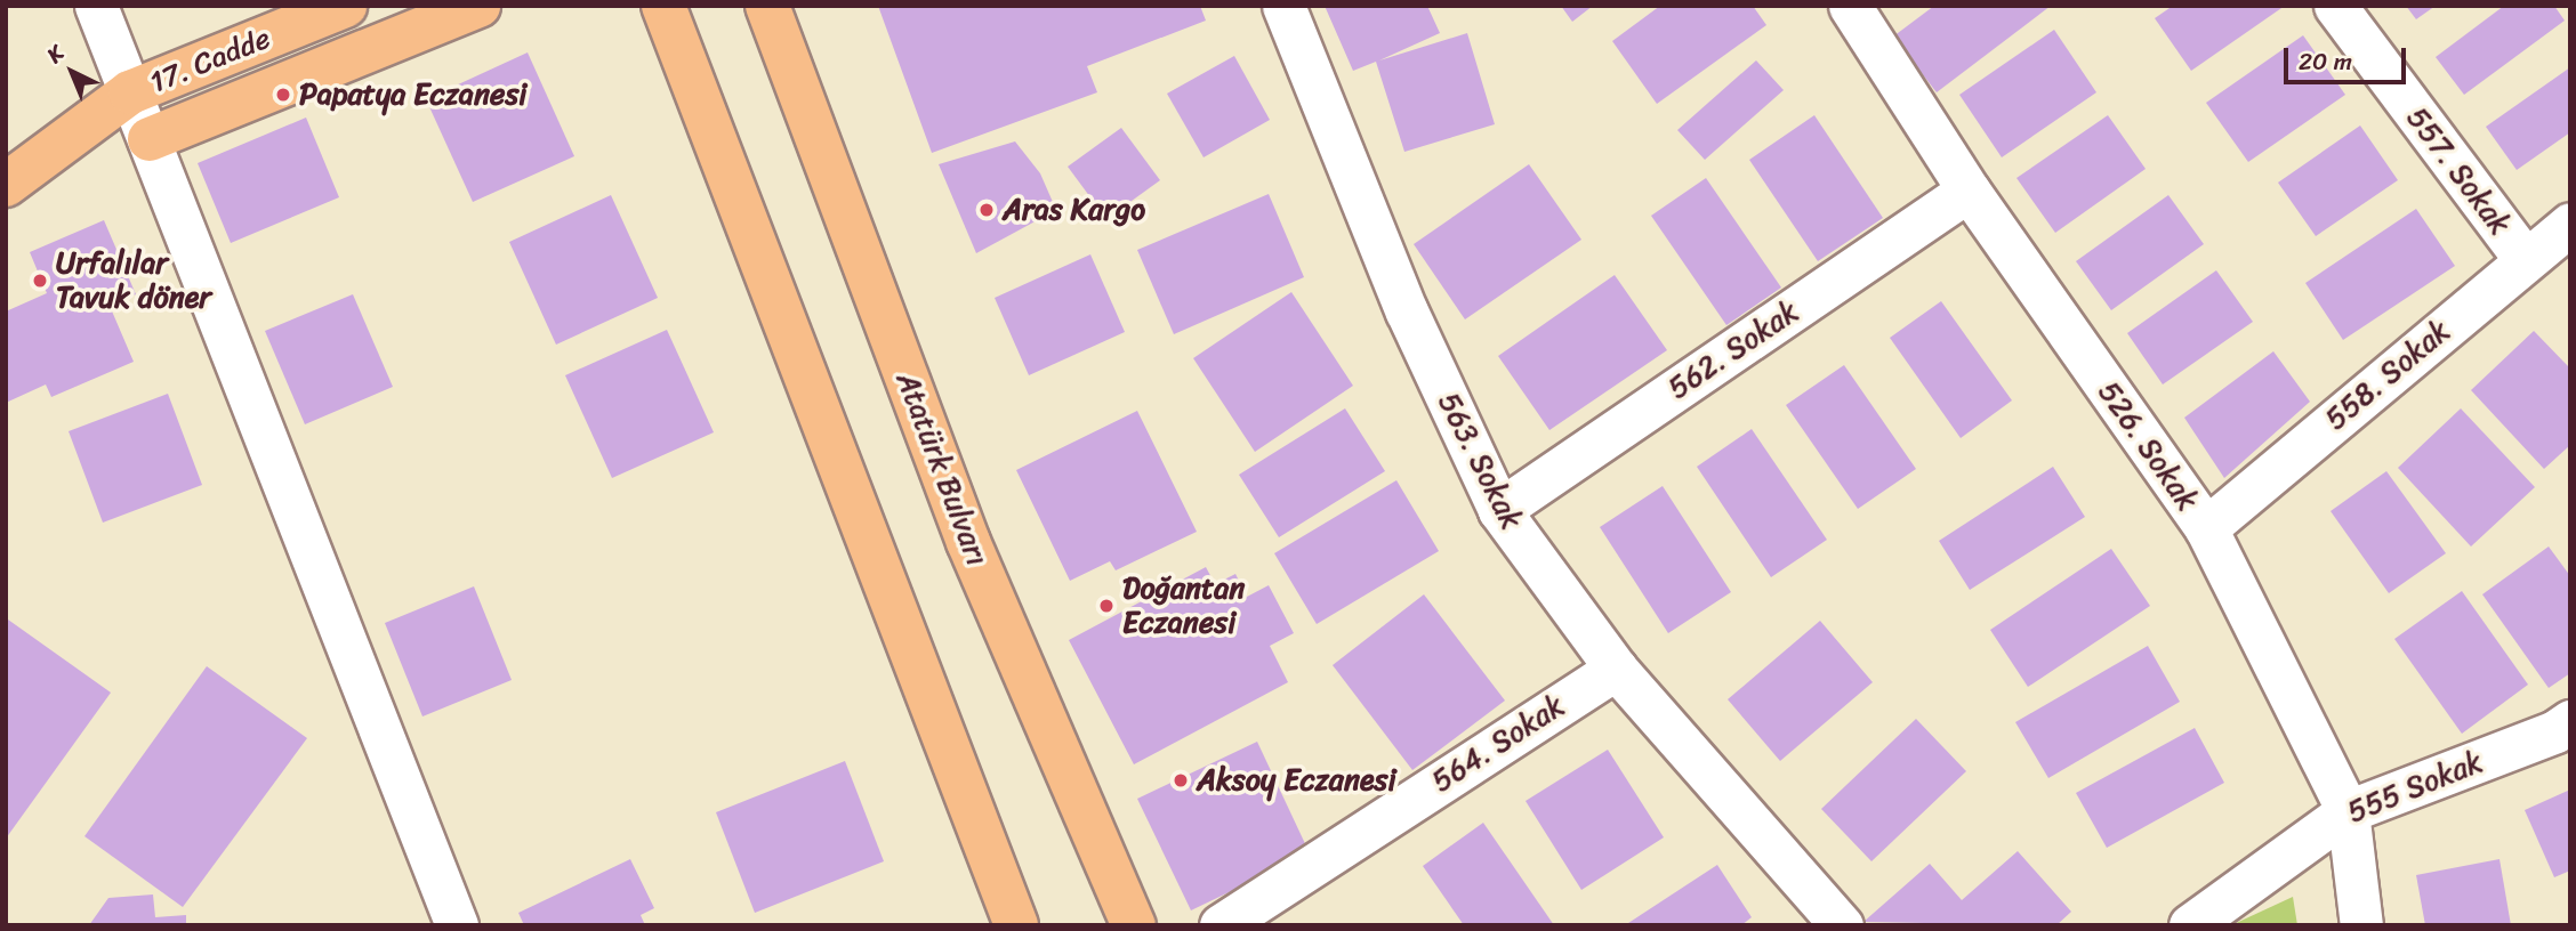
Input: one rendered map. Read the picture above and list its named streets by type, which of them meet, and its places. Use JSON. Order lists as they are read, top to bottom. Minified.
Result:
{"streets":{"main road":["17. Cadde","Atatürk Bulvarı"],"street":["557. Sokak","562. Sokak","558. Sokak","526. Sokak","563. Sokak","564. Sokak","555 Sokak"]},"crossings":[["557. Sokak","558. Sokak"],["562. Sokak","526. Sokak"],["562. Sokak","563. Sokak"],["558. Sokak","526. Sokak"],["526. Sokak","555 Sokak"],["563. Sokak","564. Sokak"]],"places":["Papatya Eczanesi","Aras Kargo","Urfalılar Tavuk döner","Doğantan Eczanesi","Aksoy Eczanesi"],"scale_bar":"20 m","north":"top left"}
